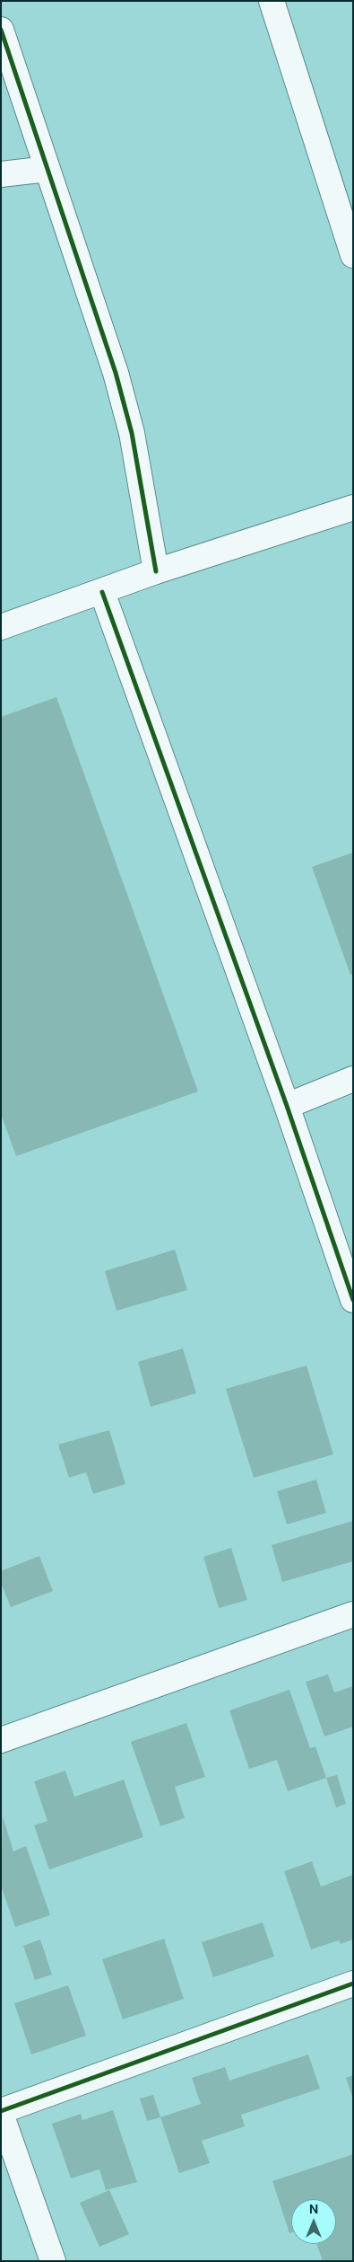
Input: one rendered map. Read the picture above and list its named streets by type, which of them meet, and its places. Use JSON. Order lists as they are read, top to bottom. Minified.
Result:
{"north":"top"}
